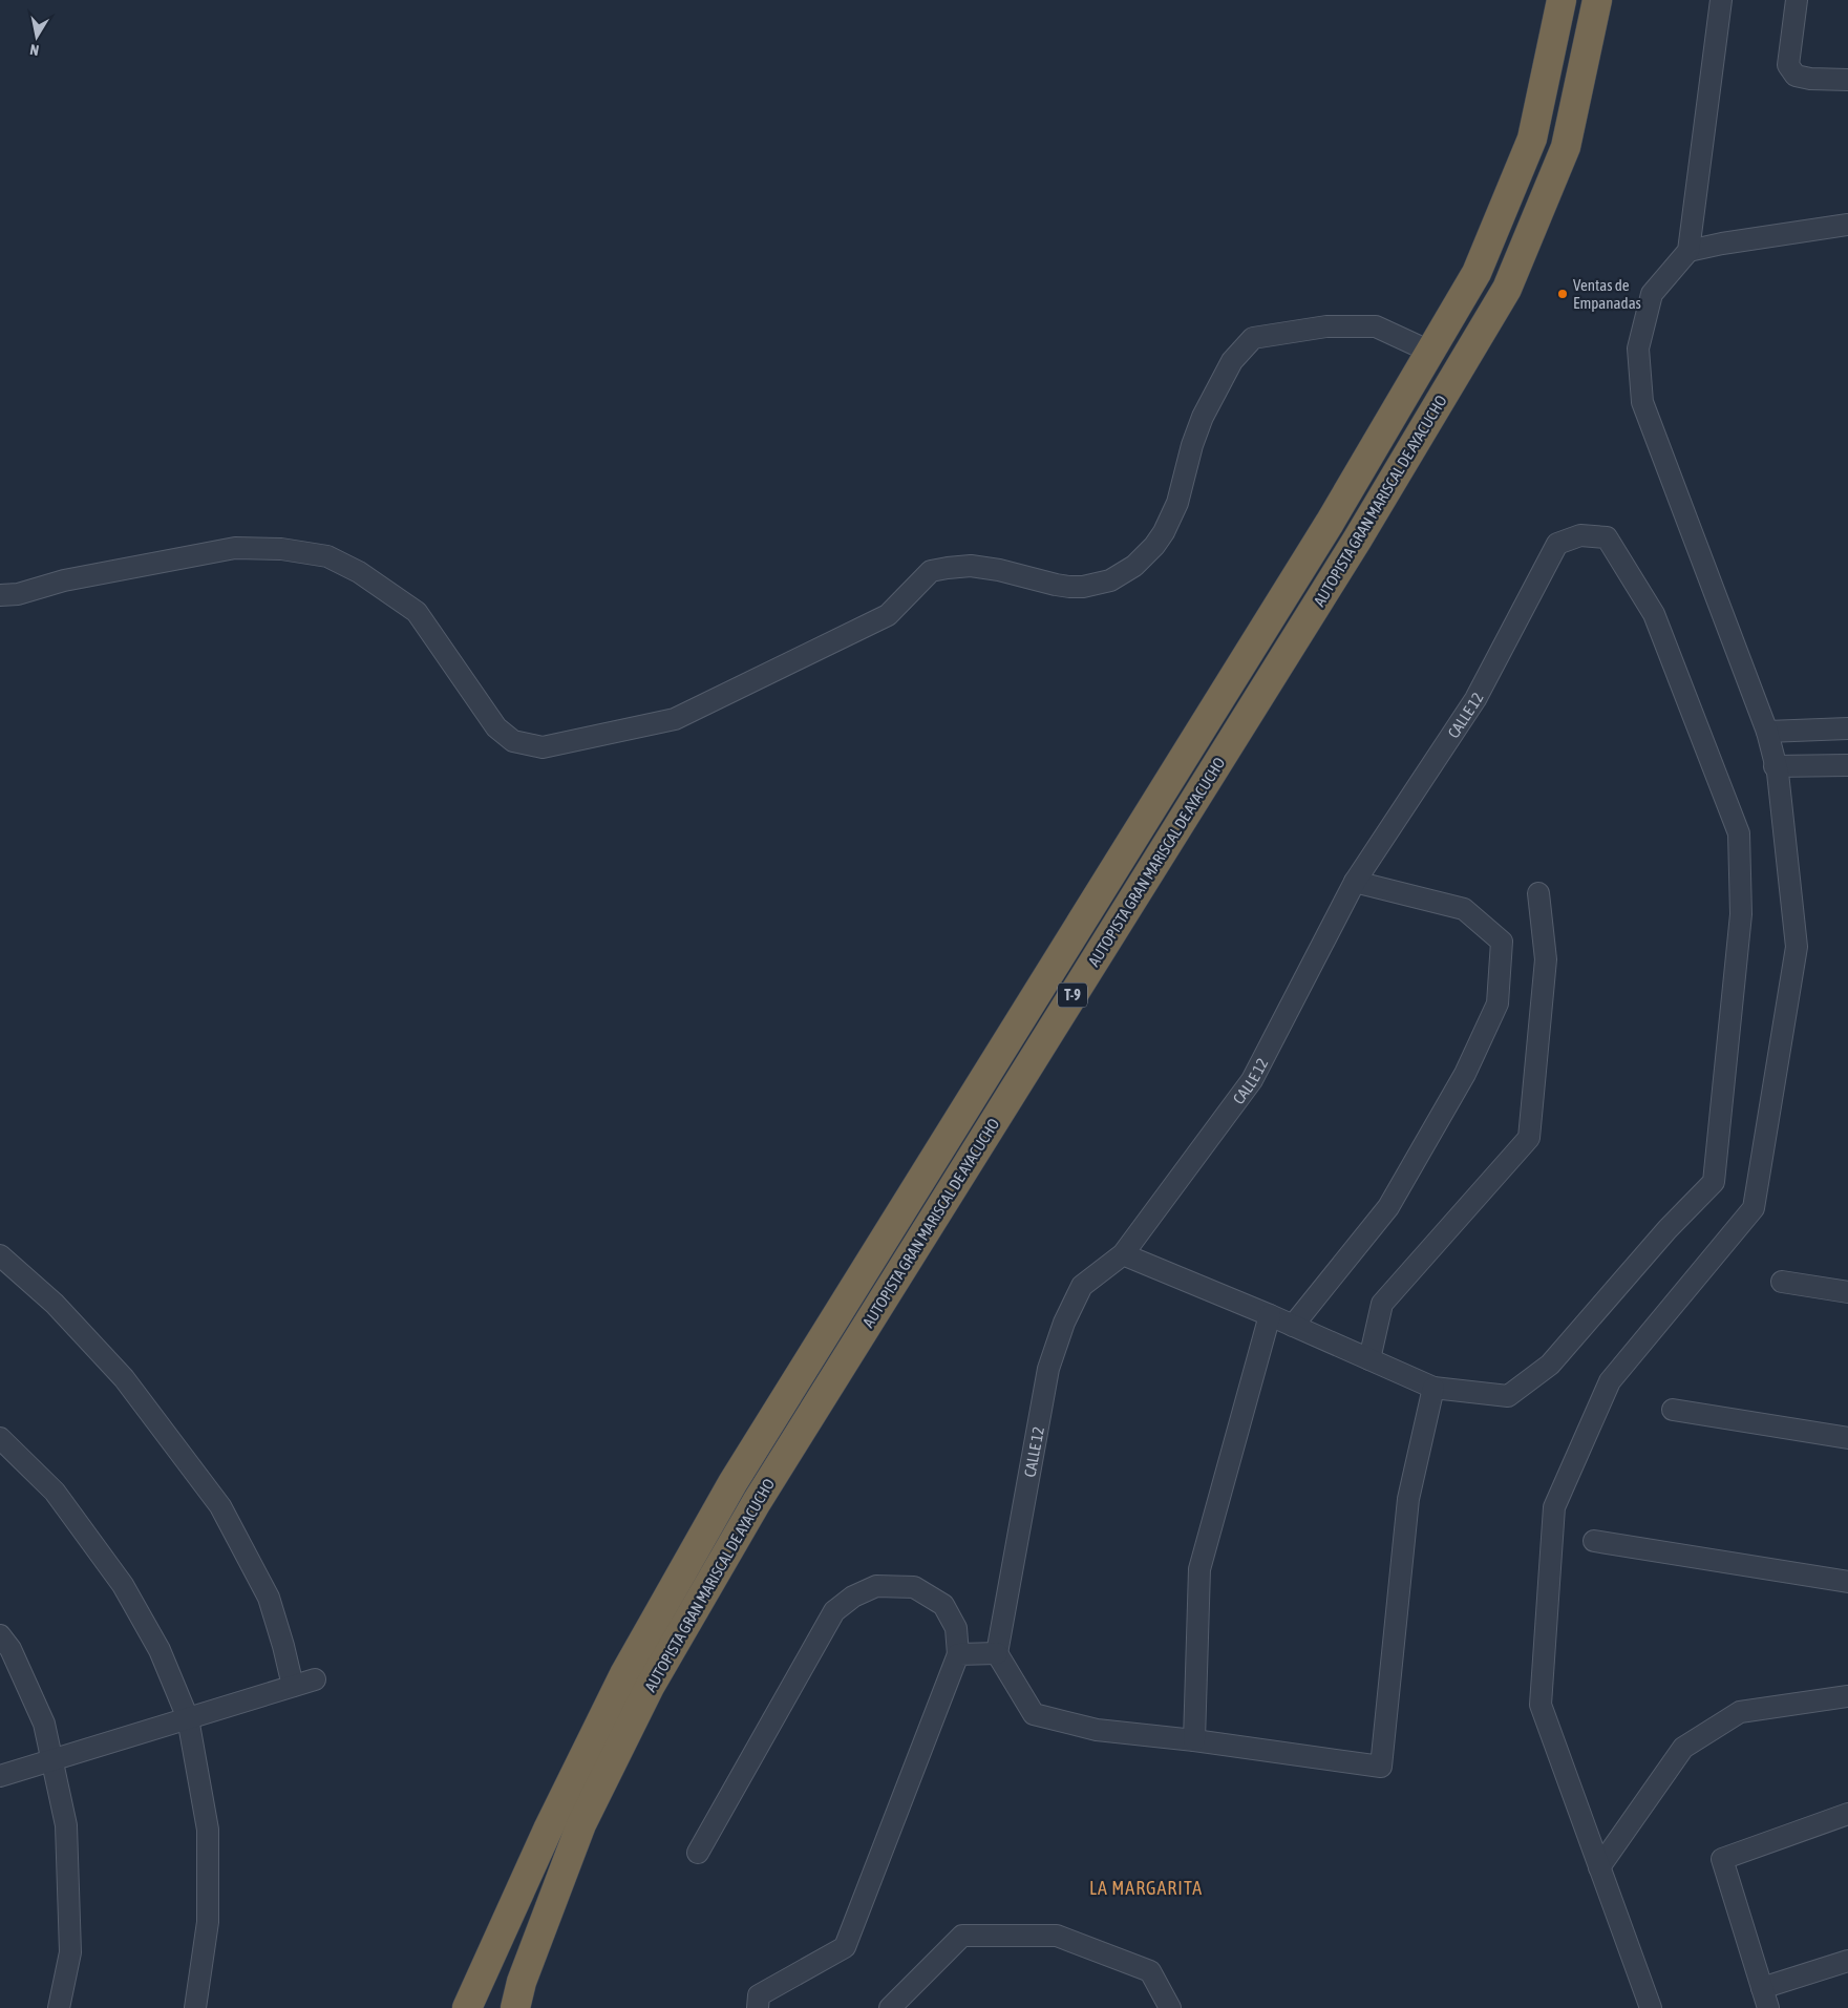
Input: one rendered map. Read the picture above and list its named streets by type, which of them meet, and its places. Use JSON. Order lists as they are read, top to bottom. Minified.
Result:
{"streets":{"highway":["AUTOPISTA GRAN MARISCAL DE AYACUCHO","T-9"],"street":["CALLE 12"]},"districts":["LA MARGARITA"],"places":["Ventas de Empanadas"],"north":"bottom"}
